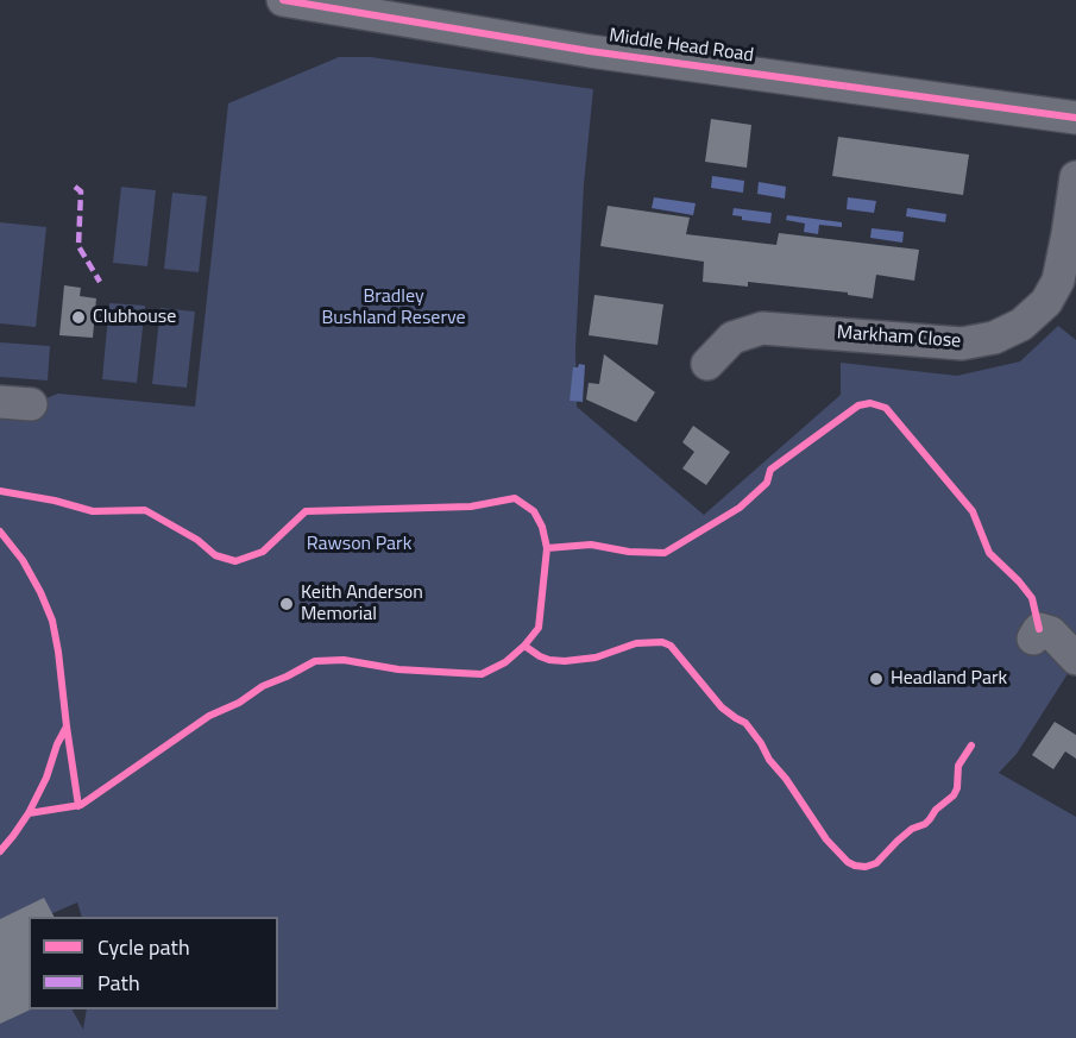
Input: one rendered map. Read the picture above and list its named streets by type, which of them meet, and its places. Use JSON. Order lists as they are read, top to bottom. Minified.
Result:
{"streets":{"street":["Middle Head Road","Markham Close"]},"parks":["Bradley Bushland Reserve","Rawson Park"],"places":["Clubhouse","Keith Anderson Memorial","Headland Park"],"legend":["Cycle path","Path"]}
